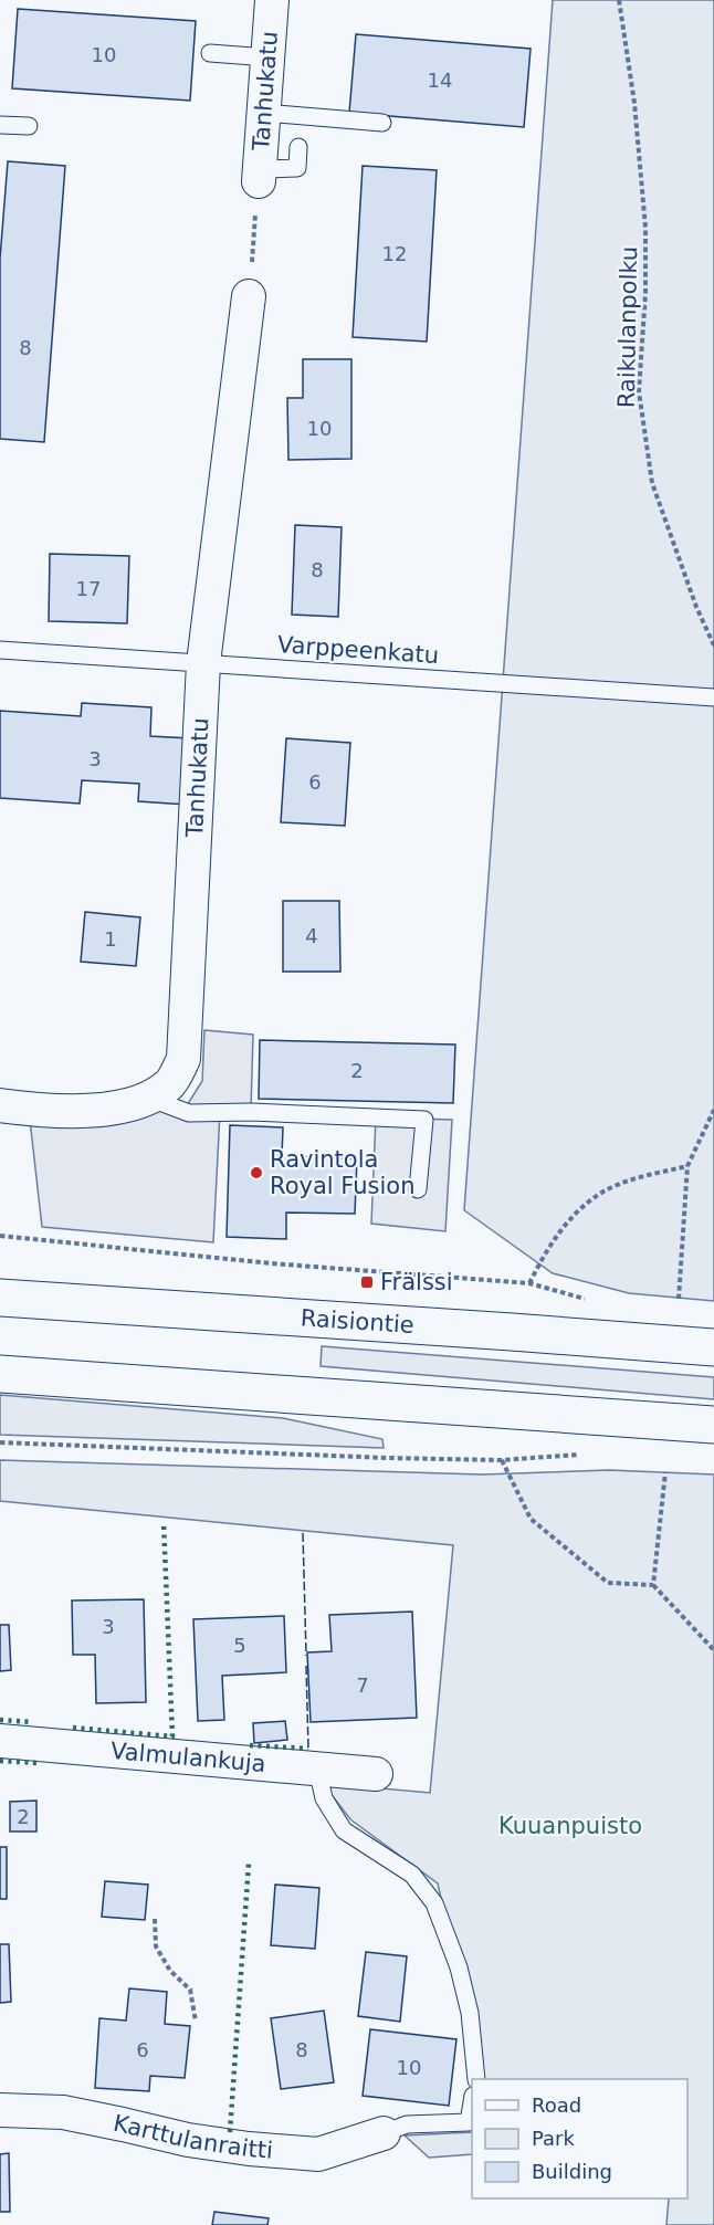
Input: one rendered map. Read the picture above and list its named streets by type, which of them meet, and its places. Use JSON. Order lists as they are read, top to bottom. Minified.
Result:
{"streets":{"main road":["Raisiontie"],"street":["Tanhukatu","Valmulankuja","Karttulanraitti"],"lane":["Varppeenkatu"],"path":["Raikulanpolku"]},"crossings":[["Tanhukatu","Varppeenkatu"]],"parks":["Kuuanpuisto"],"places":{"other":["Ravintola Royal Fusion"],"transit":["Frälssi"]},"house_numbers":["10","14","12","8","10","8","17","3","6","4","1","2","3","5","7","2","6","8","10"],"legend":["Road","Park","Building"]}
